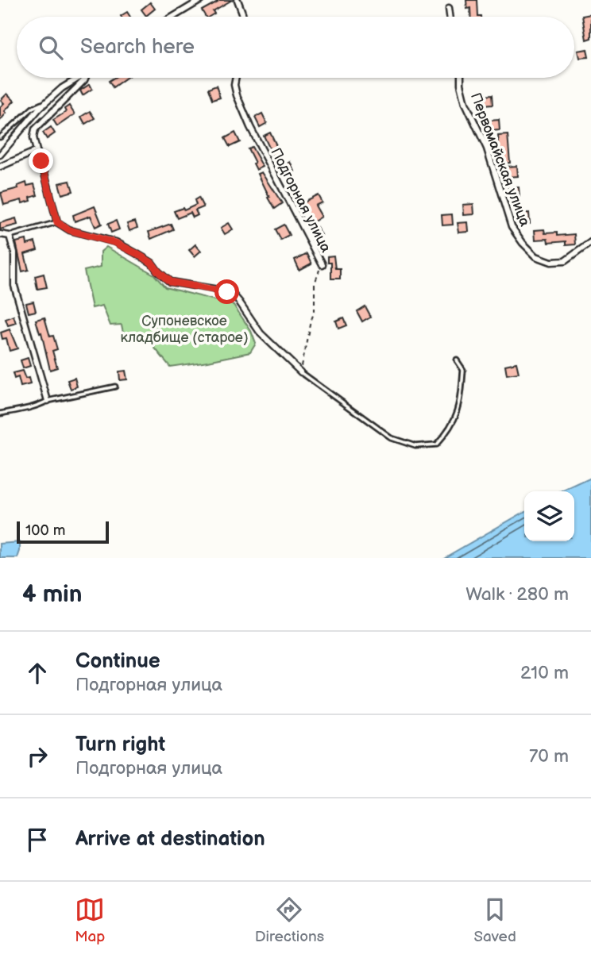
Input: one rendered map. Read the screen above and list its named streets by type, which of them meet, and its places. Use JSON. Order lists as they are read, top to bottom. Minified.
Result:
{"streets":{"street":["Первомайская улица","Подгорная улица"]},"parks":["Супоневское кладбище (старое)"],"scale_bar":"100 m","page":{"search":"Search here","scale":"100 m","heading":["4 min","Walk · 280 m"],"list":[["Continue","Подгорная улица","210 m"],["Turn right","Подгорная улица","70 m"],"Arrive at destination"],"nav":["Map","Directions","Saved"]}}
